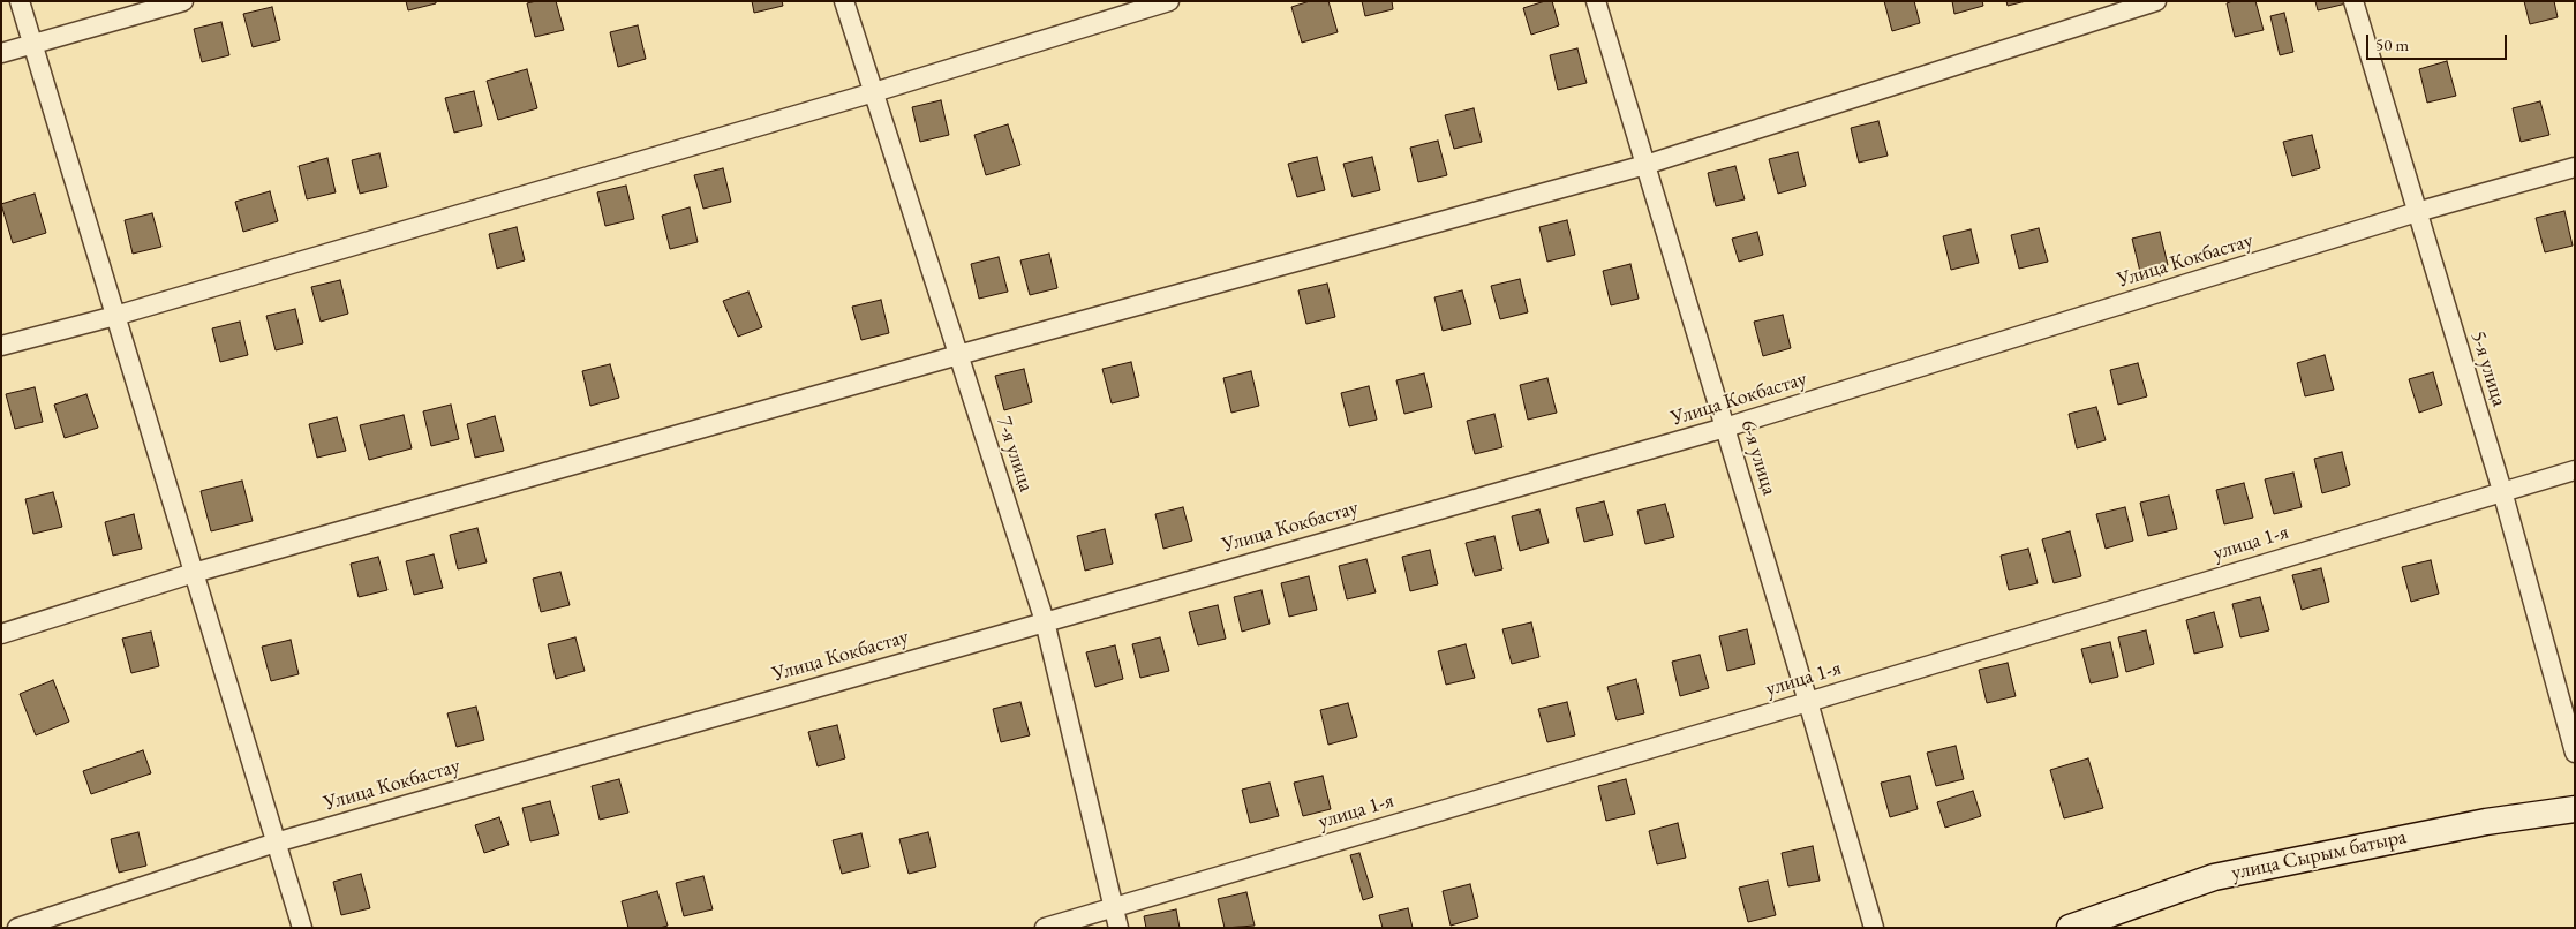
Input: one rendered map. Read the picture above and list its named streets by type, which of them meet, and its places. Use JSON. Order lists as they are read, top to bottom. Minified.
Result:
{"streets":{"street":["Улица Кокбастау","5-я улица","7-я улица","6-я улица","улица 1-я","улица Сырым батыра"]},"crossings":[["Улица Кокбастау","5-я улица"],["Улица Кокбастау","7-я улица"],["Улица Кокбастау","6-я улица"],["5-я улица","улица 1-я"],["7-я улица","улица 1-я"],["6-я улица","улица 1-я"]],"scale_bar":"50 m"}
